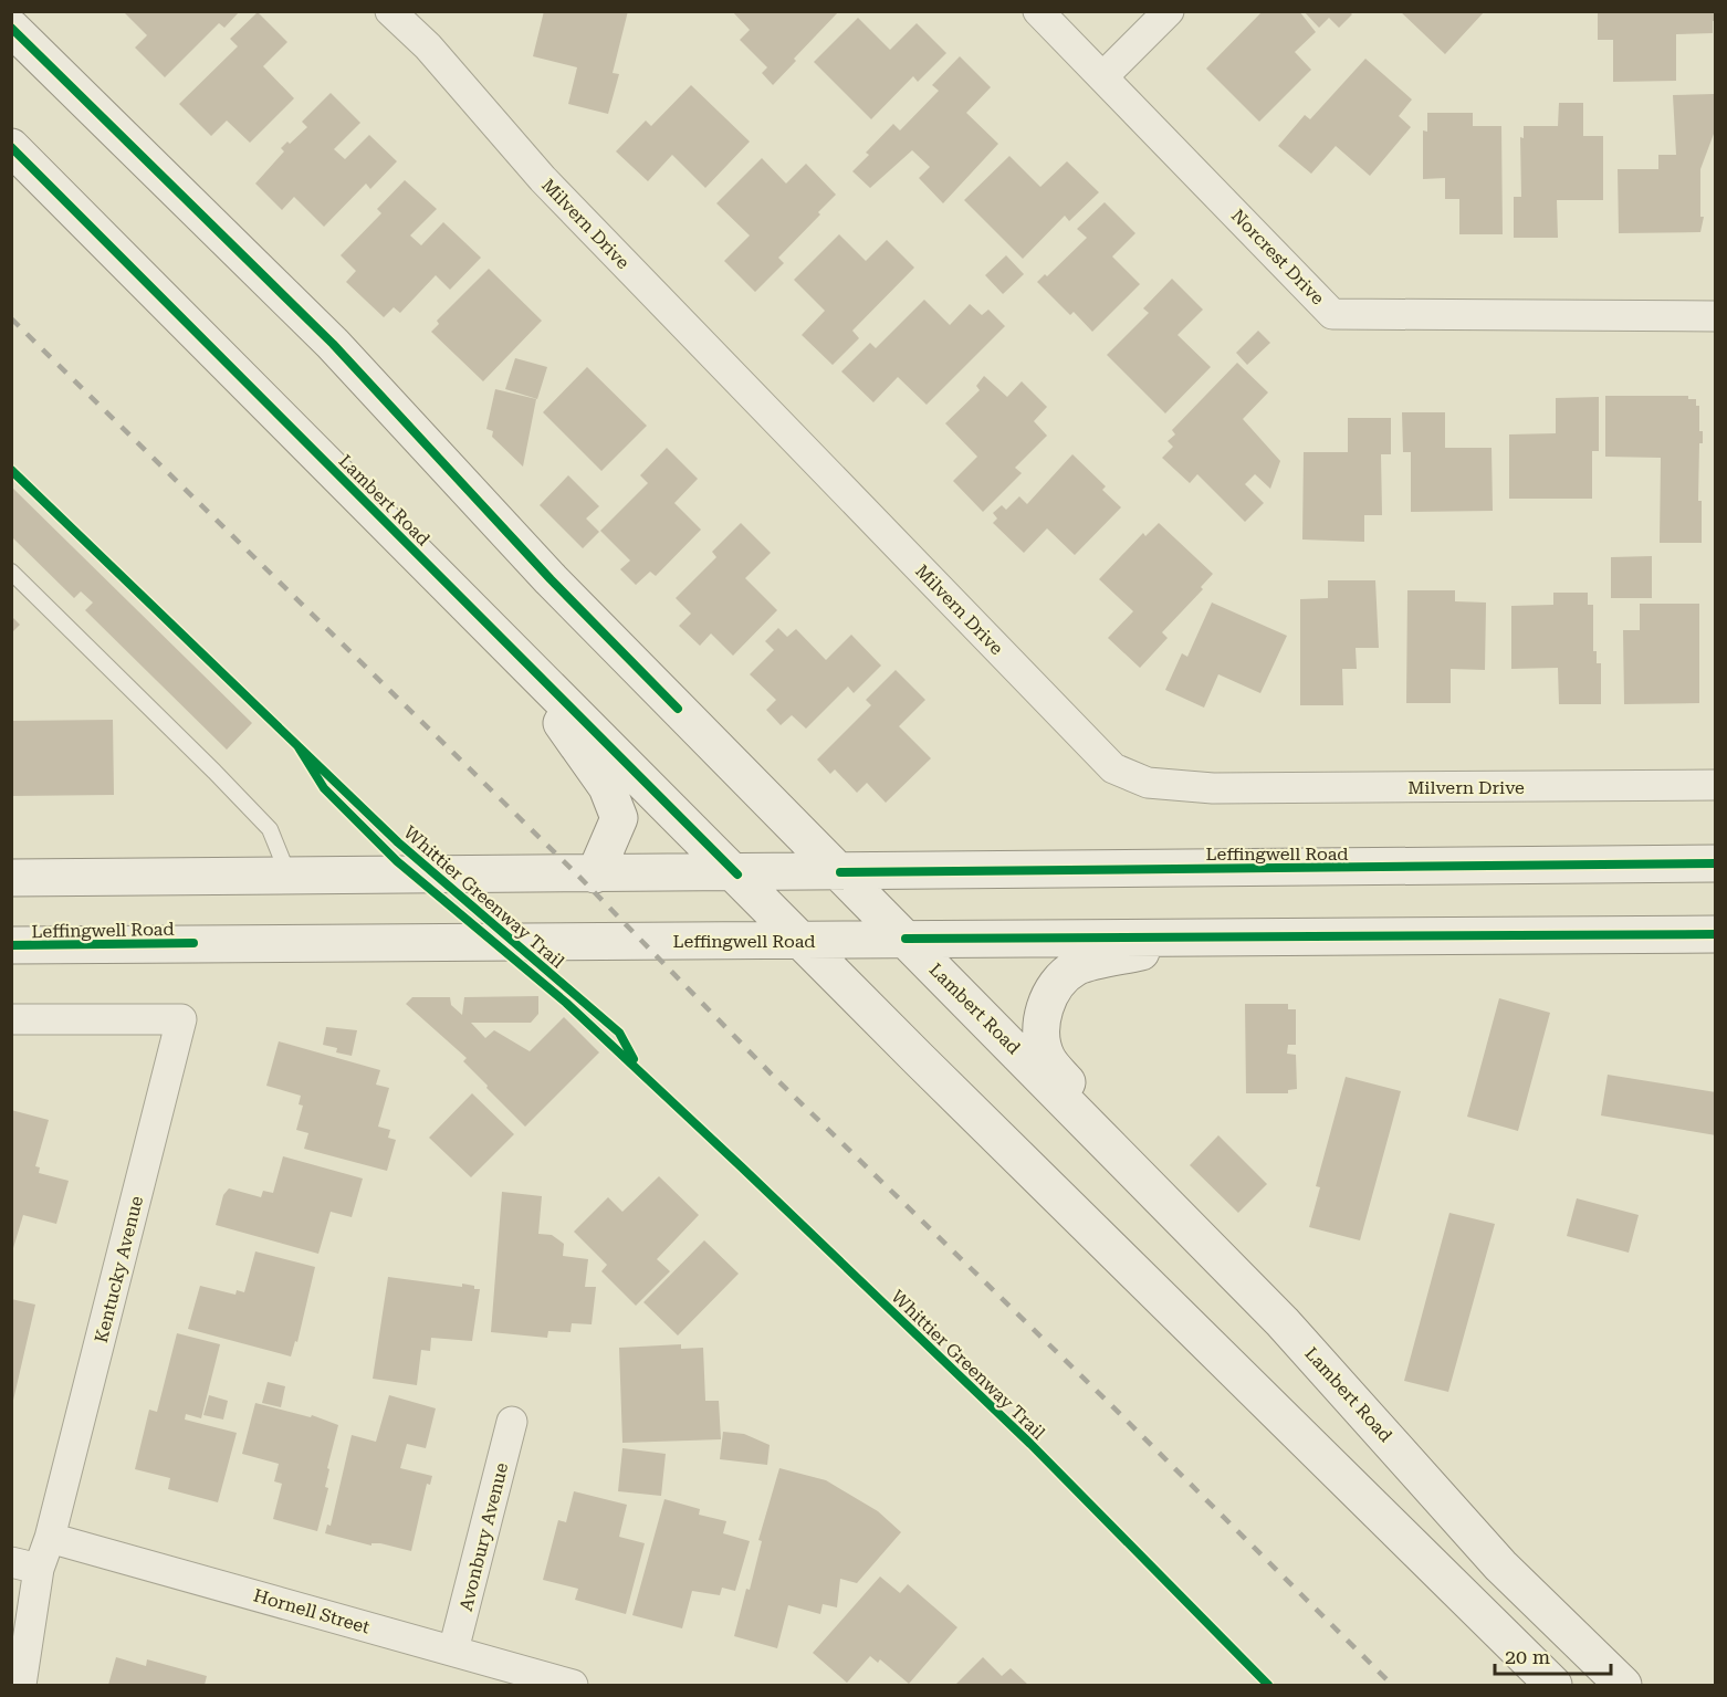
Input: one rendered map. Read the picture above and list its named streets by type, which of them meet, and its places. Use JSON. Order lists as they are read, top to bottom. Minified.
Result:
{"streets":{"main road":["Lambert Road","Leffingwell Road"],"street":["Milvern Drive","Norcrest Drive","Kentucky Avenue","Avonbury Avenue","Hornell Street"],"cycle path":["Whittier Greenway Trail"]},"crossings":[["Lambert Road","Leffingwell Road"],["Kentucky Avenue","Hornell Street"],["Avonbury Avenue","Hornell Street"]],"scale_bar":"20 m"}
